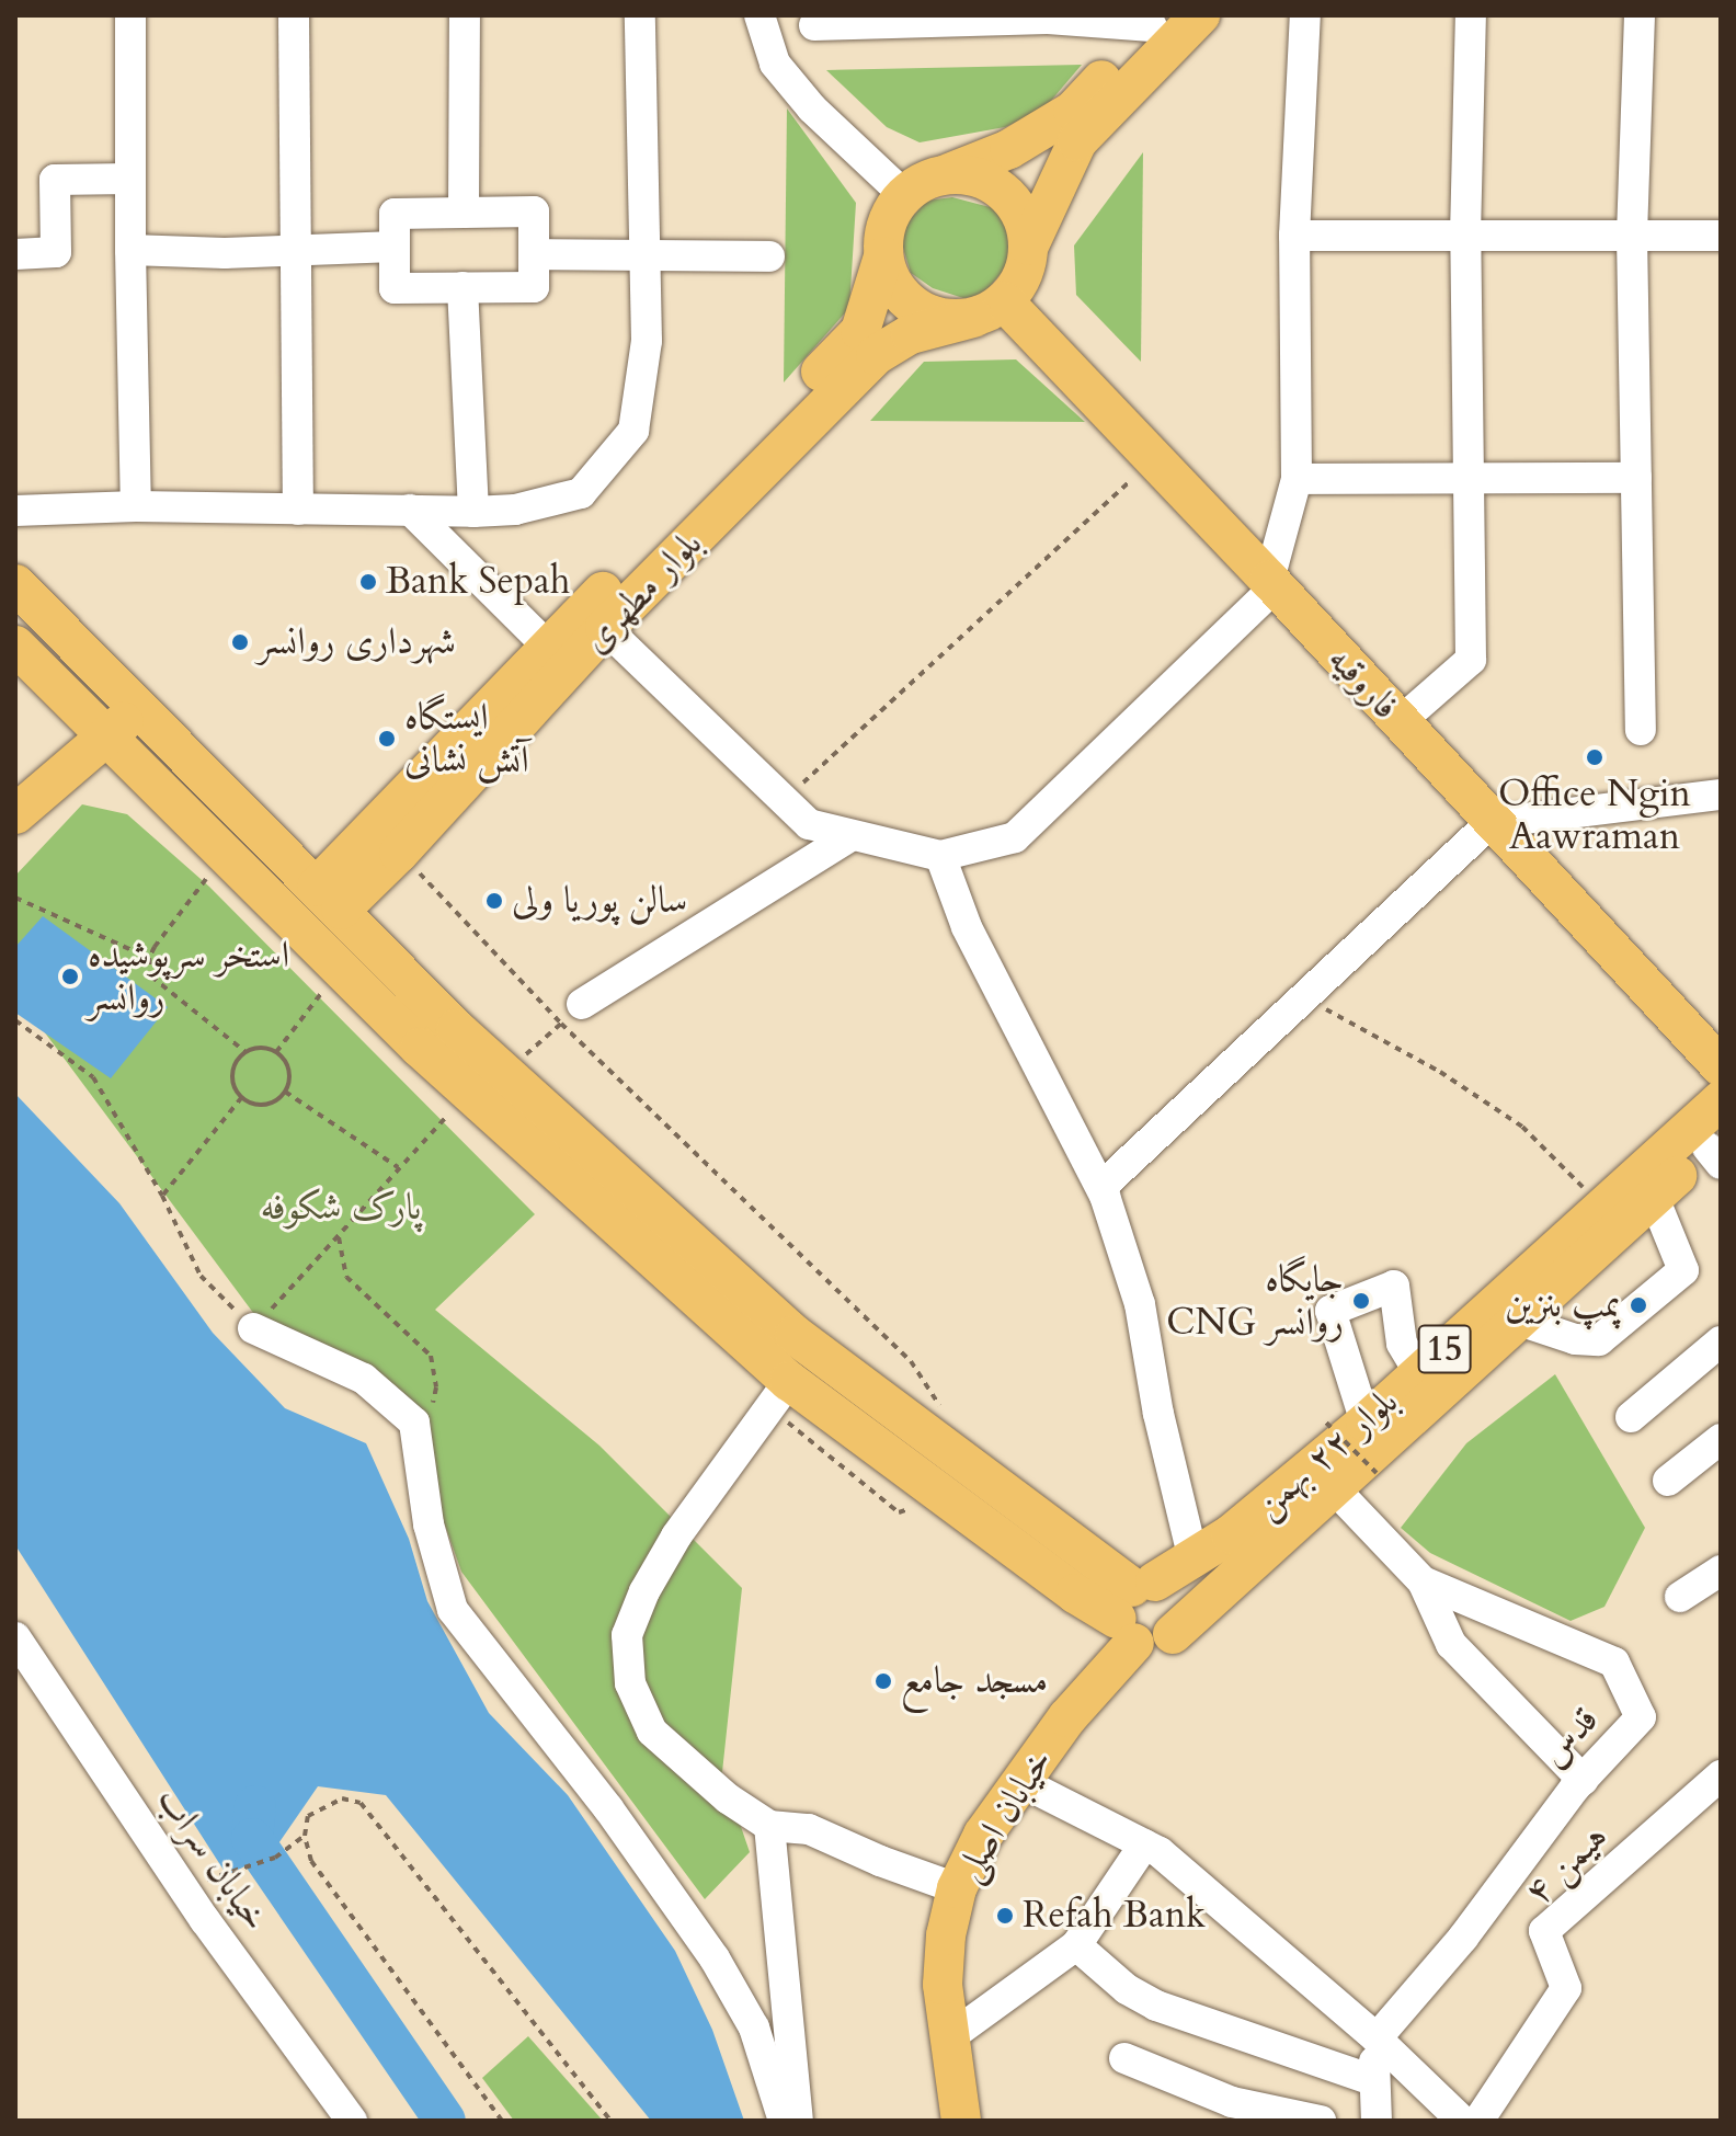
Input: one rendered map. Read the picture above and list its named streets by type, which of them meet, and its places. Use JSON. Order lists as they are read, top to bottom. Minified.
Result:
{"streets":{"main road":["بلوار مطهری","فاروقیه","15","بلوار ۲۲ بهمن","خیابان اصلی"],"street":["قدس","خیابان سراب","هیمن ۴"]},"crossings":[["بلوار مطهری","فاروقیه"],["بلوار ۲۲ بهمن","قدس"],["بلوار ۲۲ بهمن","خیابان اصلی"]],"parks":["پارک شکوفه"],"places":["Bank Sepah","شهرداری روانسر","ایستگاه آتش نشانی","Office Ngin Aawraman","سالن پوریا ولی","استخر سرپوشیده روانسر","جایگاه CNG روانسر","پمپ بنزین","مسجد جامع","Refah Bank"]}
